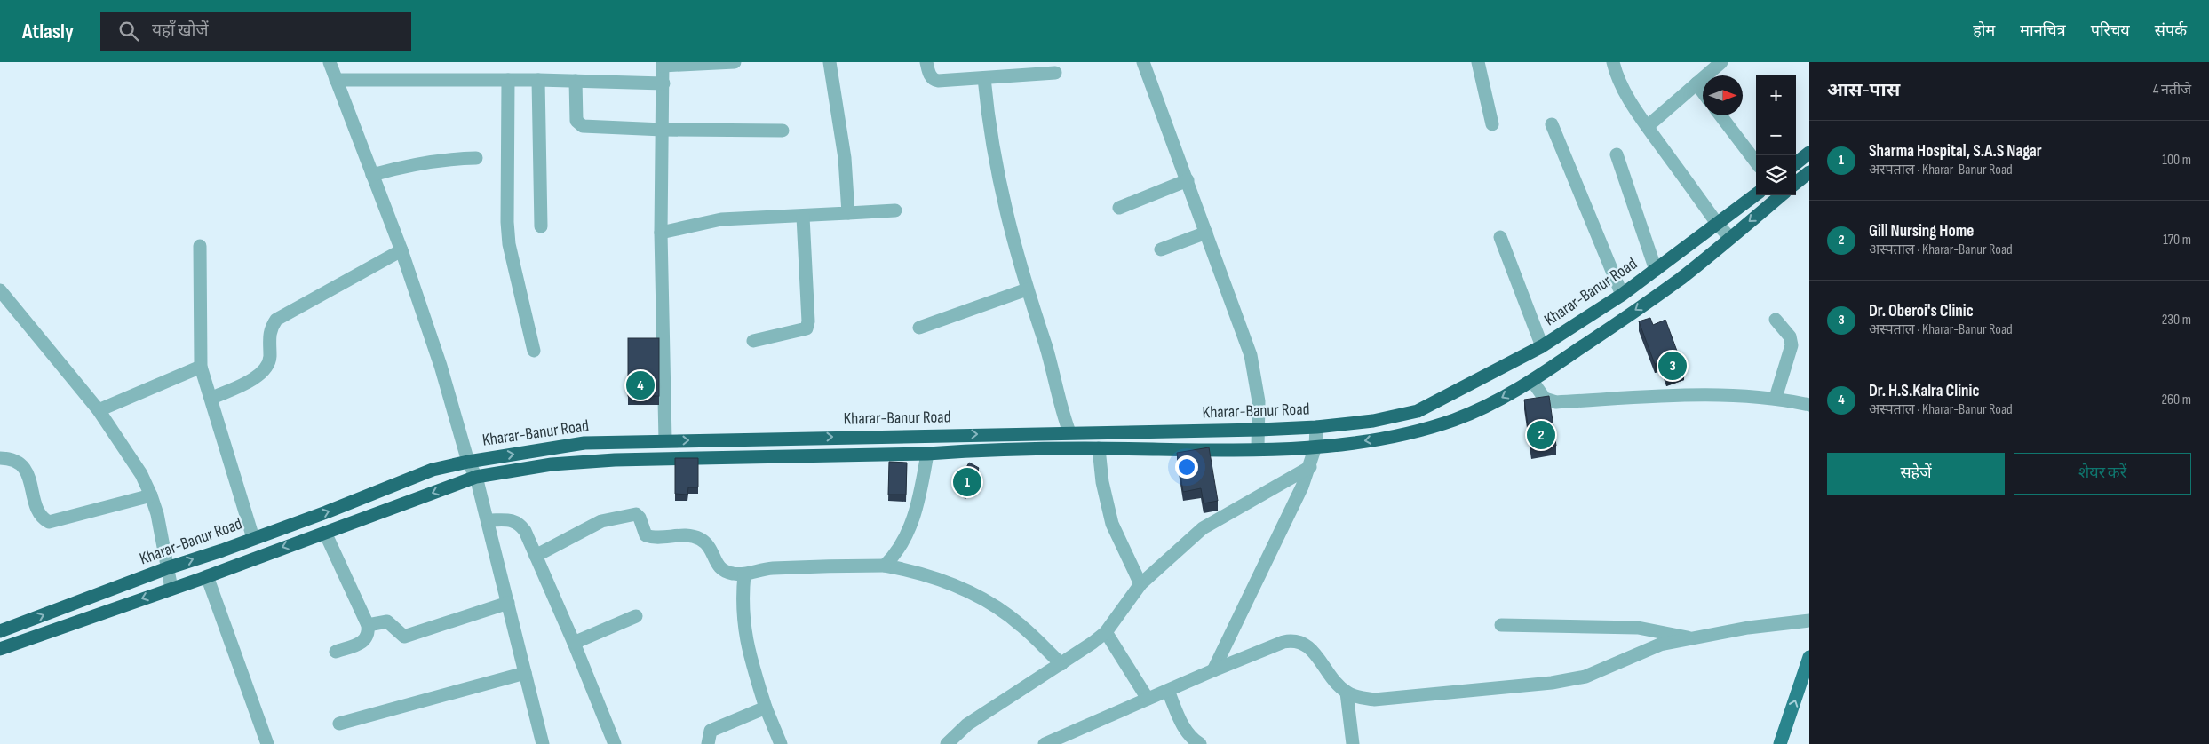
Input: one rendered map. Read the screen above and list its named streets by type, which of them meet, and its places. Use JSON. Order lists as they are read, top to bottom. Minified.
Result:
{"streets":{"highway":["Kharar-Banur Road"]},"north":"right","page":{"header":"Atlasly","search":"यहाँ खोजें","nav":["होम","मानचित्र","परिचय","संपर्क"],"heading":["आस-पास","4 नतीजे"],"map_buttons":["+","−"],"list":[{"mark":"1","name":"Sharma Hospital, S.A.S Nagar","note":"अस्पताल · Kharar-Banur Road","value":"100 m"},{"mark":"2","name":"Gill Nursing Home","note":"अस्पताल · Kharar-Banur Road","value":"170 m"},{"mark":"3","name":"Dr. Oberoi's Clinic","note":"अस्पताल · Kharar-Banur Road","value":"230 m"},{"mark":"4","name":"Dr. H.S.Kalra Clinic","note":"अस्पताल · Kharar-Banur Road","value":"260 m"}],"pins":["3","4","2","1"],"buttons":["सहेजें","शेयर करें"]}}
